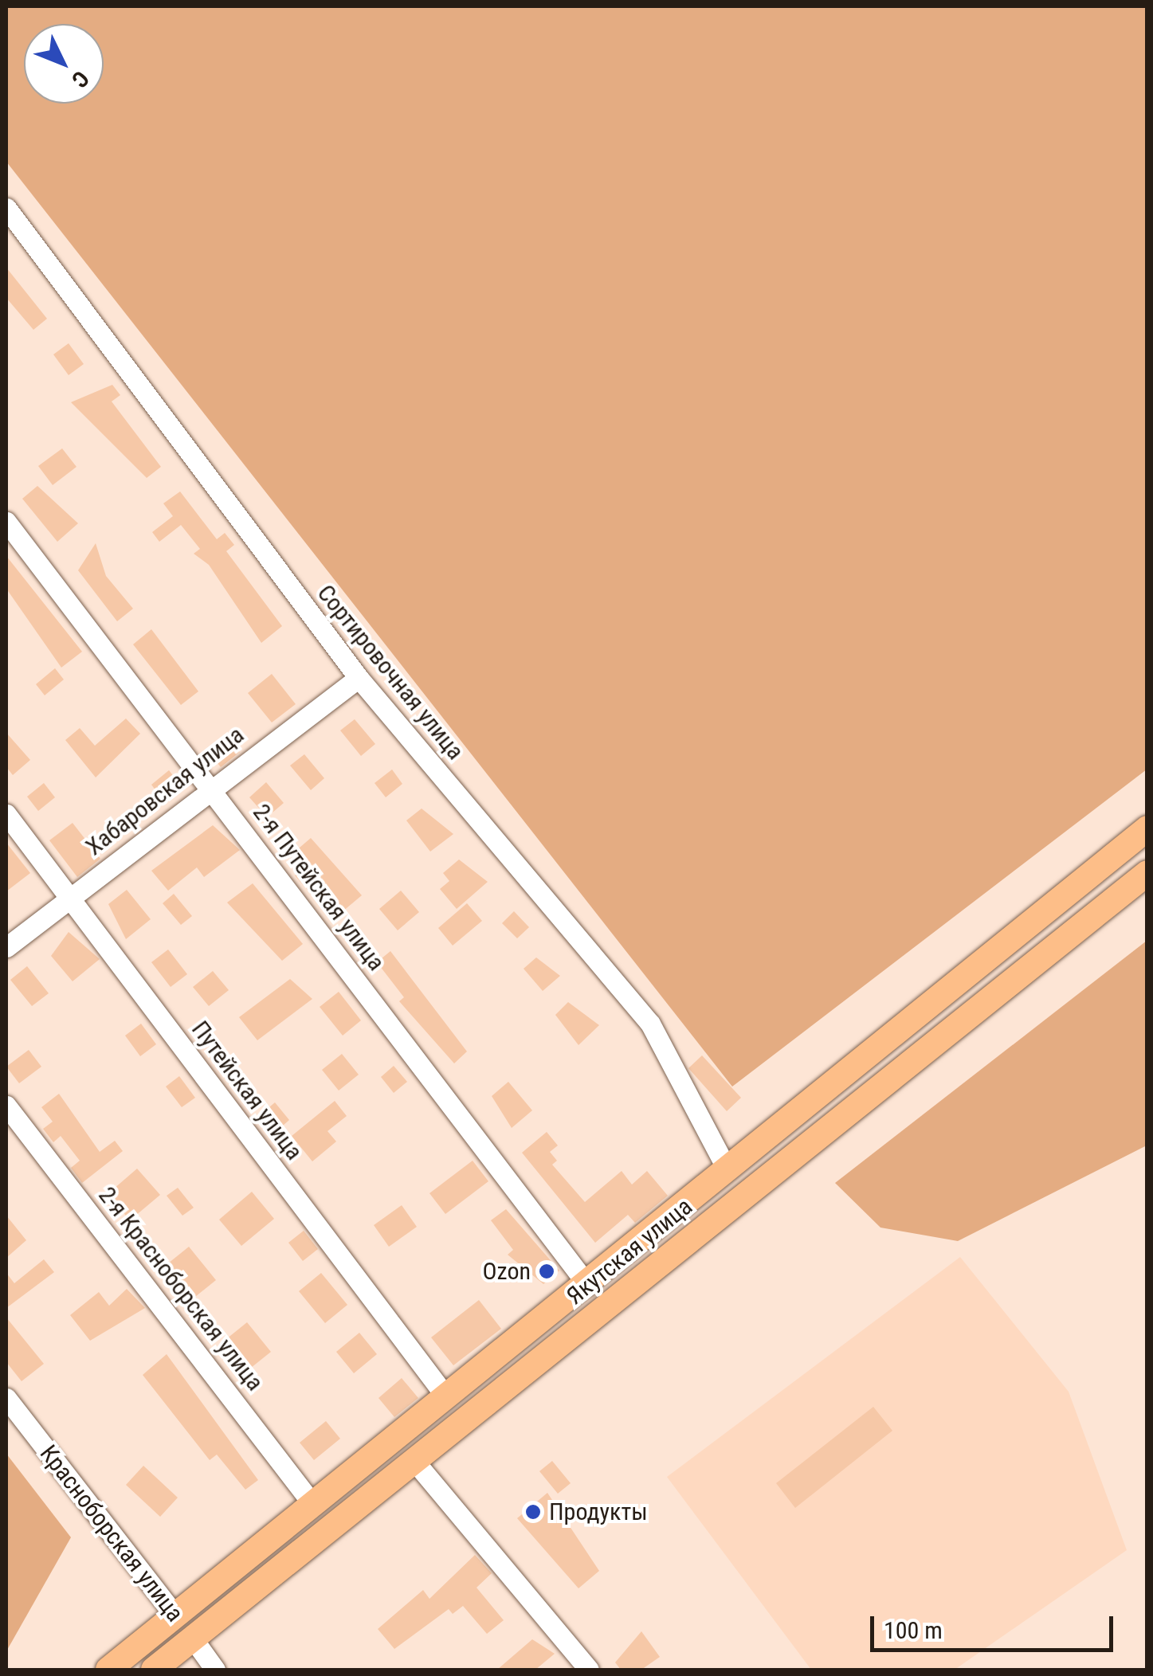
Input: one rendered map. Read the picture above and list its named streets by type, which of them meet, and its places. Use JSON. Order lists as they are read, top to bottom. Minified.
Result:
{"streets":{"main road":["Якутская улица","Красноборская улица"],"street":["Сортировочная улица","Хабаровская улица","2-я Путейская улица","Путейская улица","2-я Красноборская улица"]},"crossings":[["Сортировочная улица","Хабаровская улица"],["Сортировочная улица","Якутская улица"],["Хабаровская улица","2-я Путейская улица"],["Хабаровская улица","Путейская улица"],["2-я Путейская улица","Якутская улица"],["Путейская улица","Якутская улица"],["Якутская улица","2-я Красноборская улица"],["Якутская улица","Красноборская улица"]],"places":["Ozon","Продукты"],"scale_bar":"100 m","north":"bottom right"}
